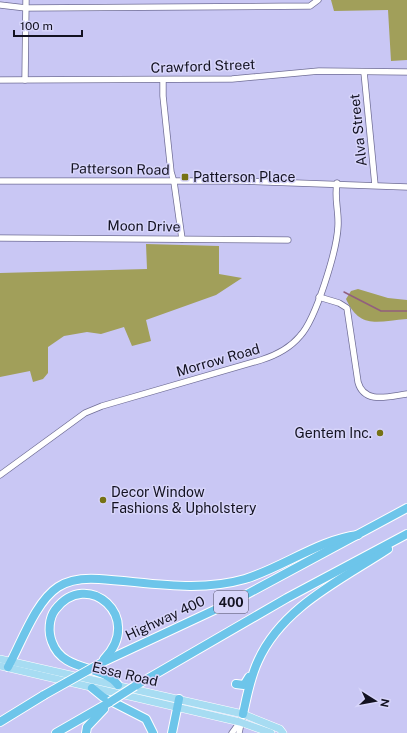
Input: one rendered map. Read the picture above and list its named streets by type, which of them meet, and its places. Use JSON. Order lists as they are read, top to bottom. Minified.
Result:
{"streets":{"highway":["400","Highway 400"],"main road":["Essa Road"],"street":["Crawford Street","Alva Street","Patterson Road","Moon Drive","Morrow Road"]},"crossings":[["Crawford Street","Alva Street"],["Alva Street","Patterson Road"],["Patterson Road","Morrow Road"]],"places":{"transit":["Patterson Place"],"other":["Gentem Inc.","Decor Window Fashions & Upholstery"]},"scale_bar":"100 m","north":"right"}
